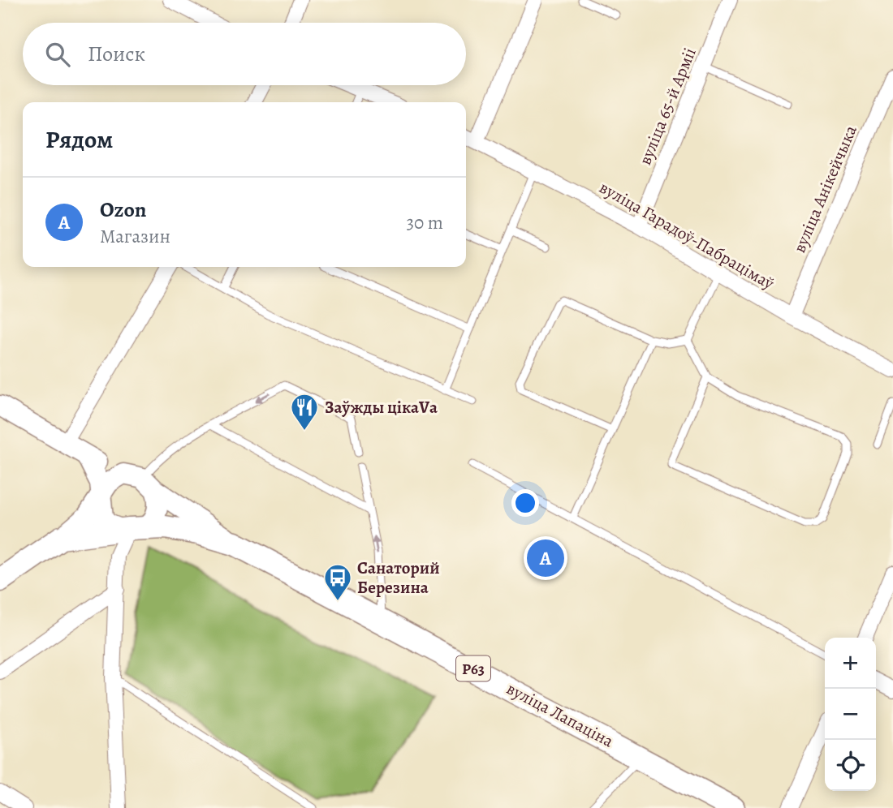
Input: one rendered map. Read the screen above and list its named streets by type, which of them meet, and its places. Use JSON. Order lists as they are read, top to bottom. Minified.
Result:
{"streets":{"main road":["Р63","вуліца Лапаціна"],"street":["вуліца 65-й Арміі","вуліца Анікейчыка","вуліца Гарадоў-Пабрацімаў"]},"crossings":[["вуліца 65-й Арміі","вуліца Гарадоў-Пабрацімаў"],["вуліца Анікейчыка","вуліца Гарадоў-Пабрацімаў"]],"places":{"restaurant":["Заўжды цікаVа"],"bus stop":["Санаторий Березина"]},"page":{"search":"Поиск","heading":"Рядом","list":[{"mark":"A","name":"Ozon","note":"Магазин","value":"30 m"}],"pins":"A","map_buttons":["+","−"]}}
